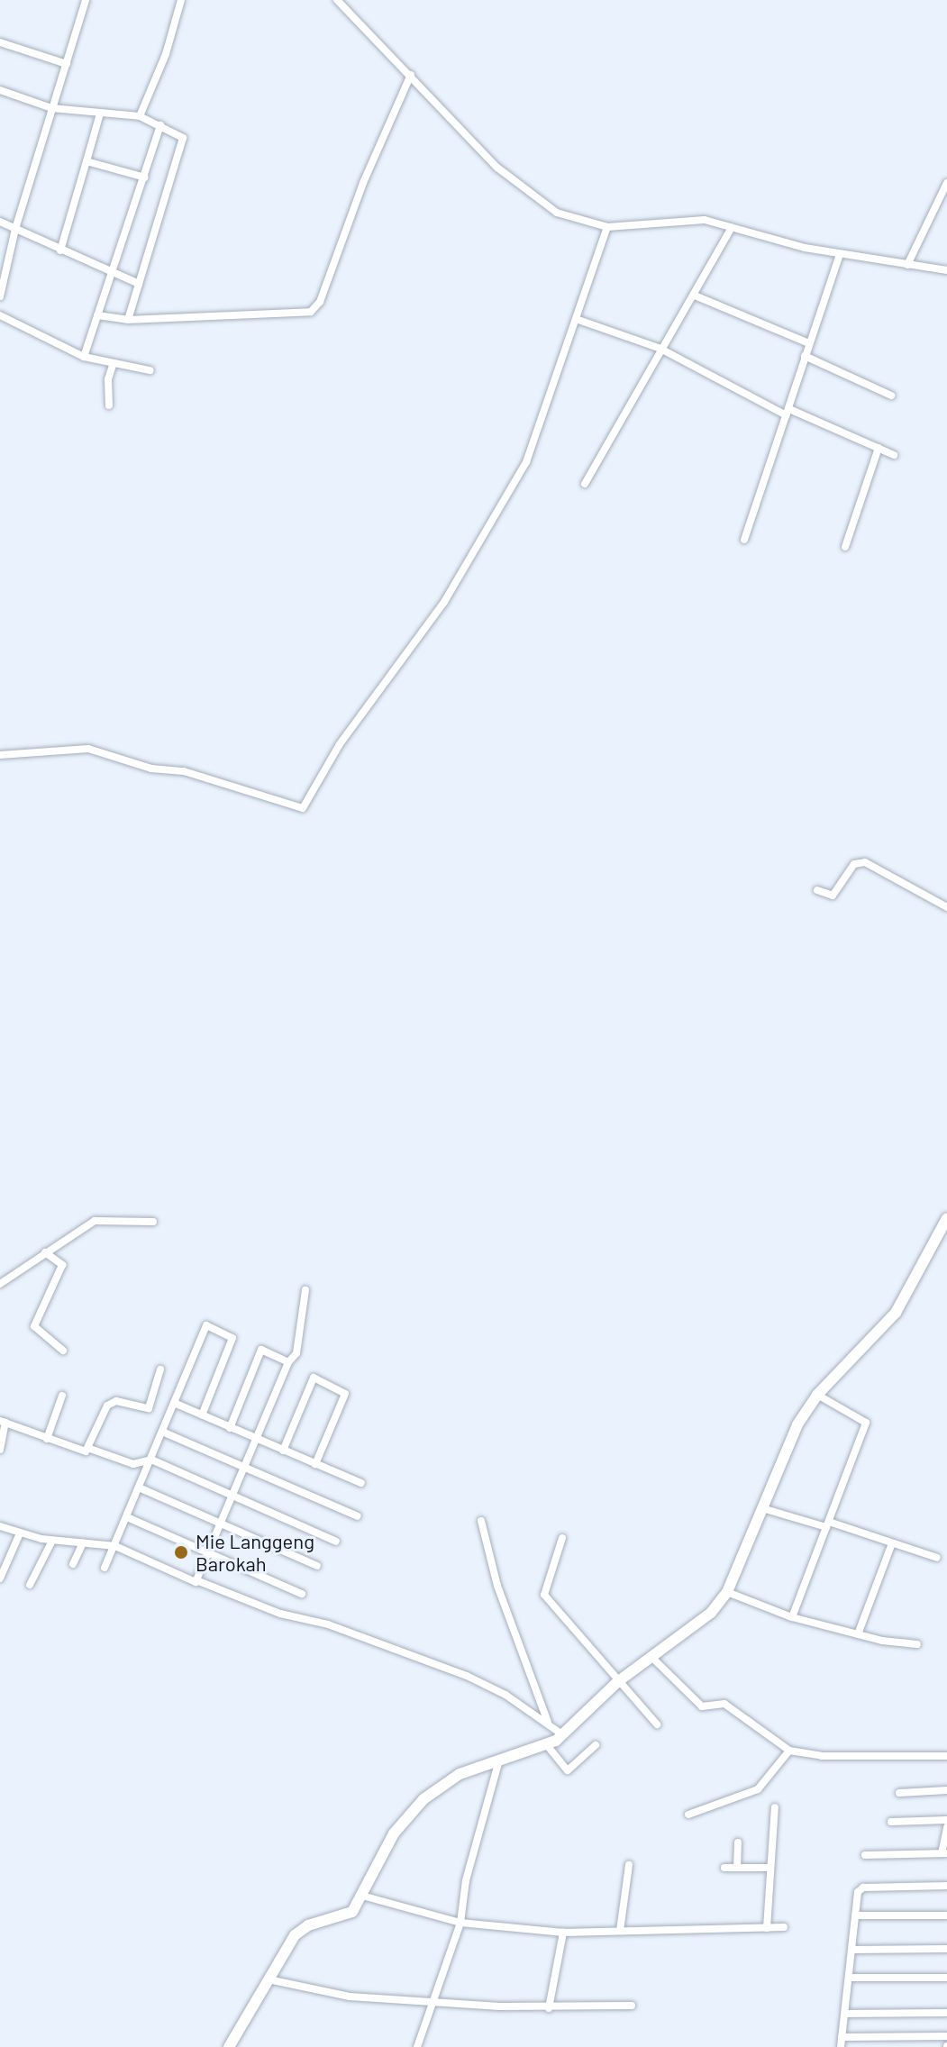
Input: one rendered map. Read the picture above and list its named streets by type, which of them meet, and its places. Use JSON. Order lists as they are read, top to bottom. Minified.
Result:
{"places":["Mie Langgeng Barokah"]}
